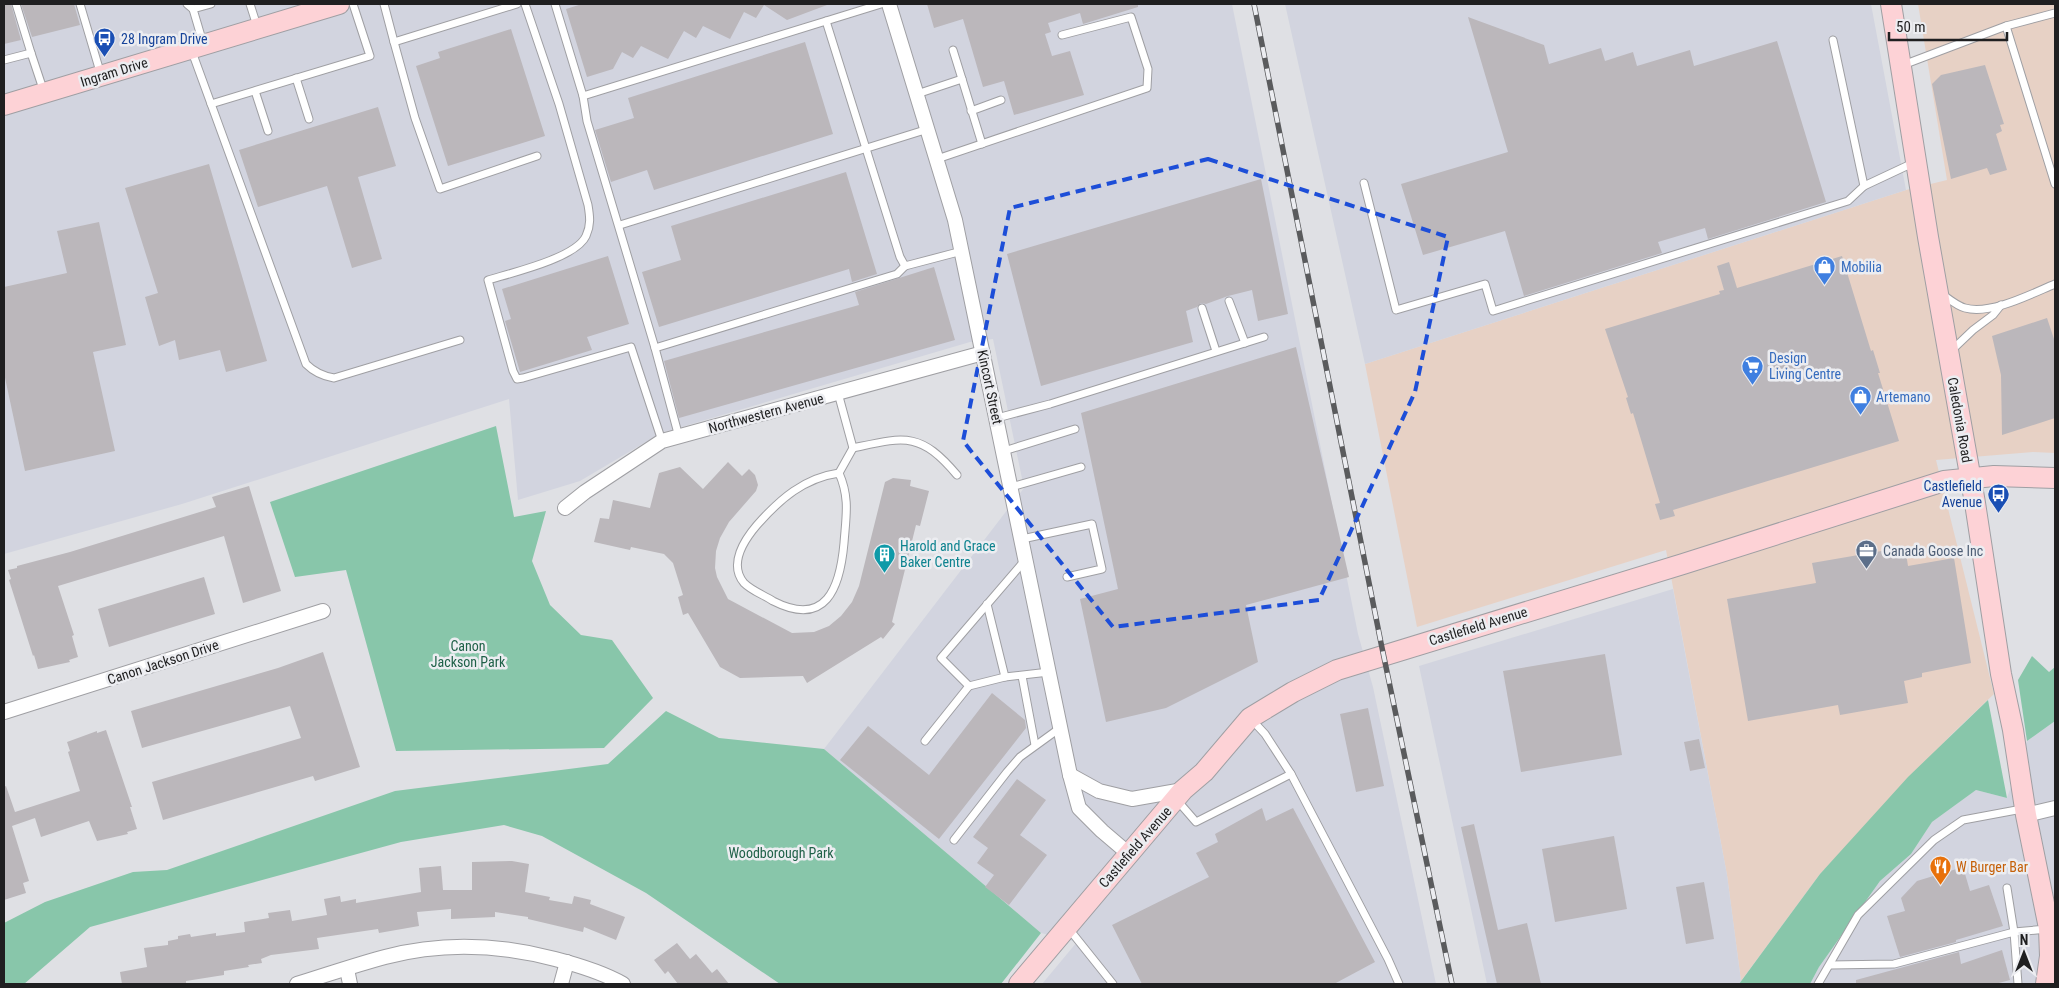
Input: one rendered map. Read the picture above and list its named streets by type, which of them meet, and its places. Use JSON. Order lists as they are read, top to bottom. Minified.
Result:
{"streets":{"street":["Ingram Drive","Kincort Street","Northwestern Avenue","Caledonia Road","Castlefield Avenue","Canon Jackson Drive"]},"crossings":[["Kincort Street","Northwestern Avenue"],["Kincort Street","Castlefield Avenue"],["Caledonia Road","Castlefield Avenue"]],"parks":["Canon Jackson Park","Woodborough Park"],"places":{"bus stop":["28 Ingram Drive","Castlefield Avenue"],"shop":["Mobilia","Artemano"],"supermarket":["Design Living Centre"],"office":["Canada Goose Inc"],"building":["Harold and Grace Baker Centre"],"restaurant":["W Burger Bar"]},"scale_bar":"50 m","north":"top"}
